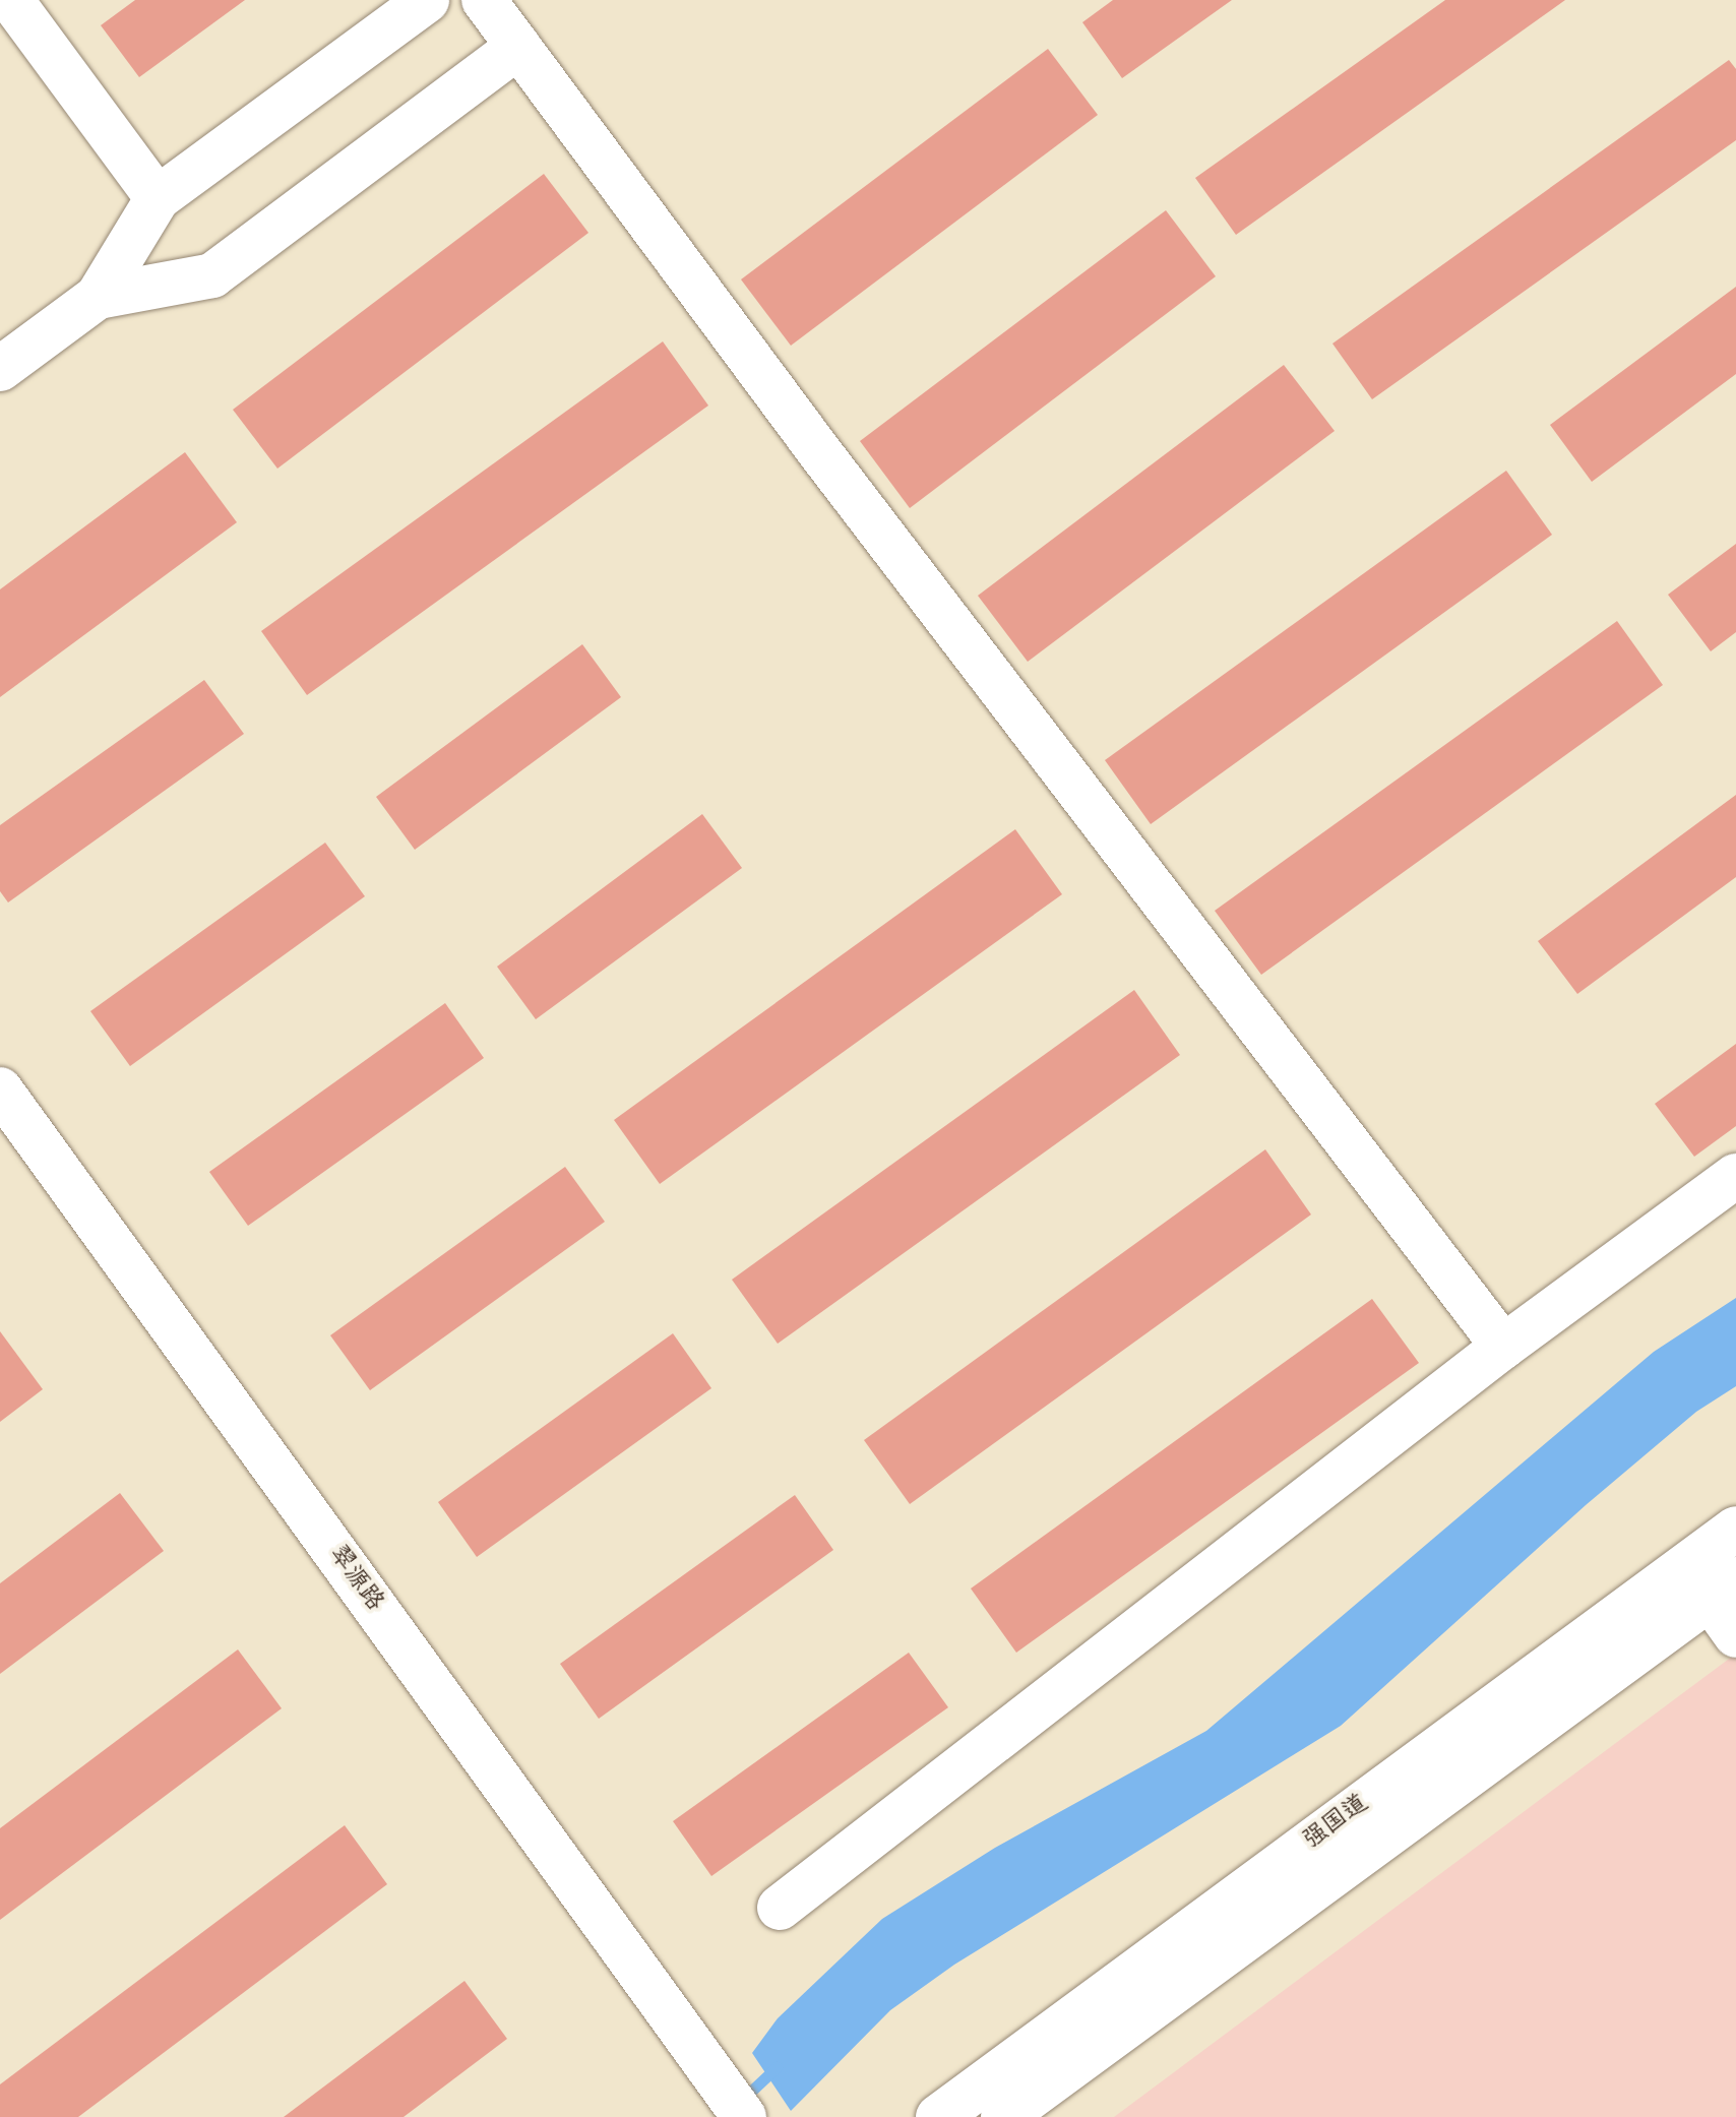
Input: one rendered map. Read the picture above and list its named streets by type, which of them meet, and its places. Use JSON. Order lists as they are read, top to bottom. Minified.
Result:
{"streets":{"street":["翠源路","强国道"]}}
